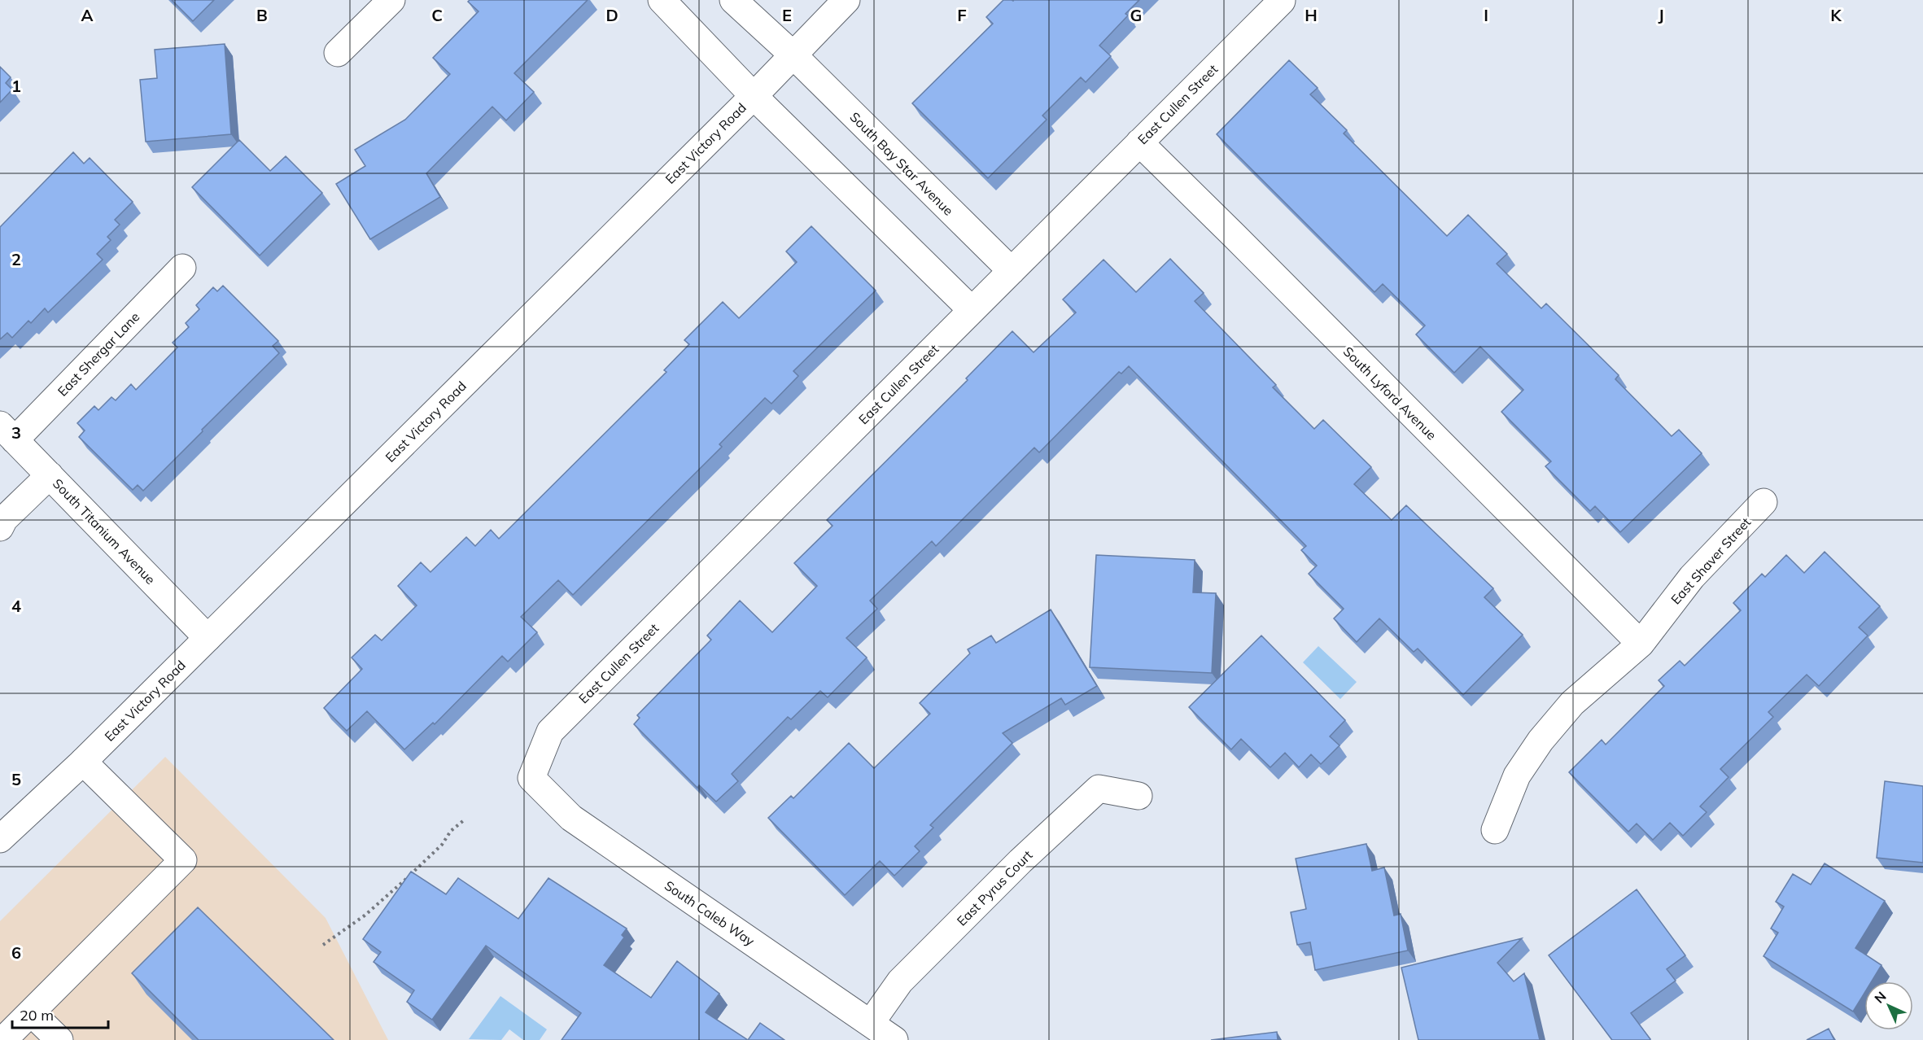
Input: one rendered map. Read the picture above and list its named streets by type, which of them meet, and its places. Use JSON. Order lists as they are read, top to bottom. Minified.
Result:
{"streets":{"street":["East Cullen Street","East Victory Road","South Bay Star Avenue","East Shergar Lane","South Lyford Avenue","South Titanium Avenue","East Shaver Street","East Pyrus Court","South Caleb Way"]},"crossings":[["East Cullen Street","South Bay Star Avenue"],["East Cullen Street","South Lyford Avenue"],["East Cullen Street","South Caleb Way"],["East Victory Road","South Bay Star Avenue"],["East Victory Road","South Titanium Avenue"],["East Shergar Lane","South Titanium Avenue"],["South Lyford Avenue","East Shaver Street"],["East Pyrus Court","South Caleb Way"]],"scale_bar":"20 m","north":"top left","grid":{"columns":["A","B","C","D","E","F","G","H","I","J","K"],"rows":["1","2","3","4","5","6"]}}
